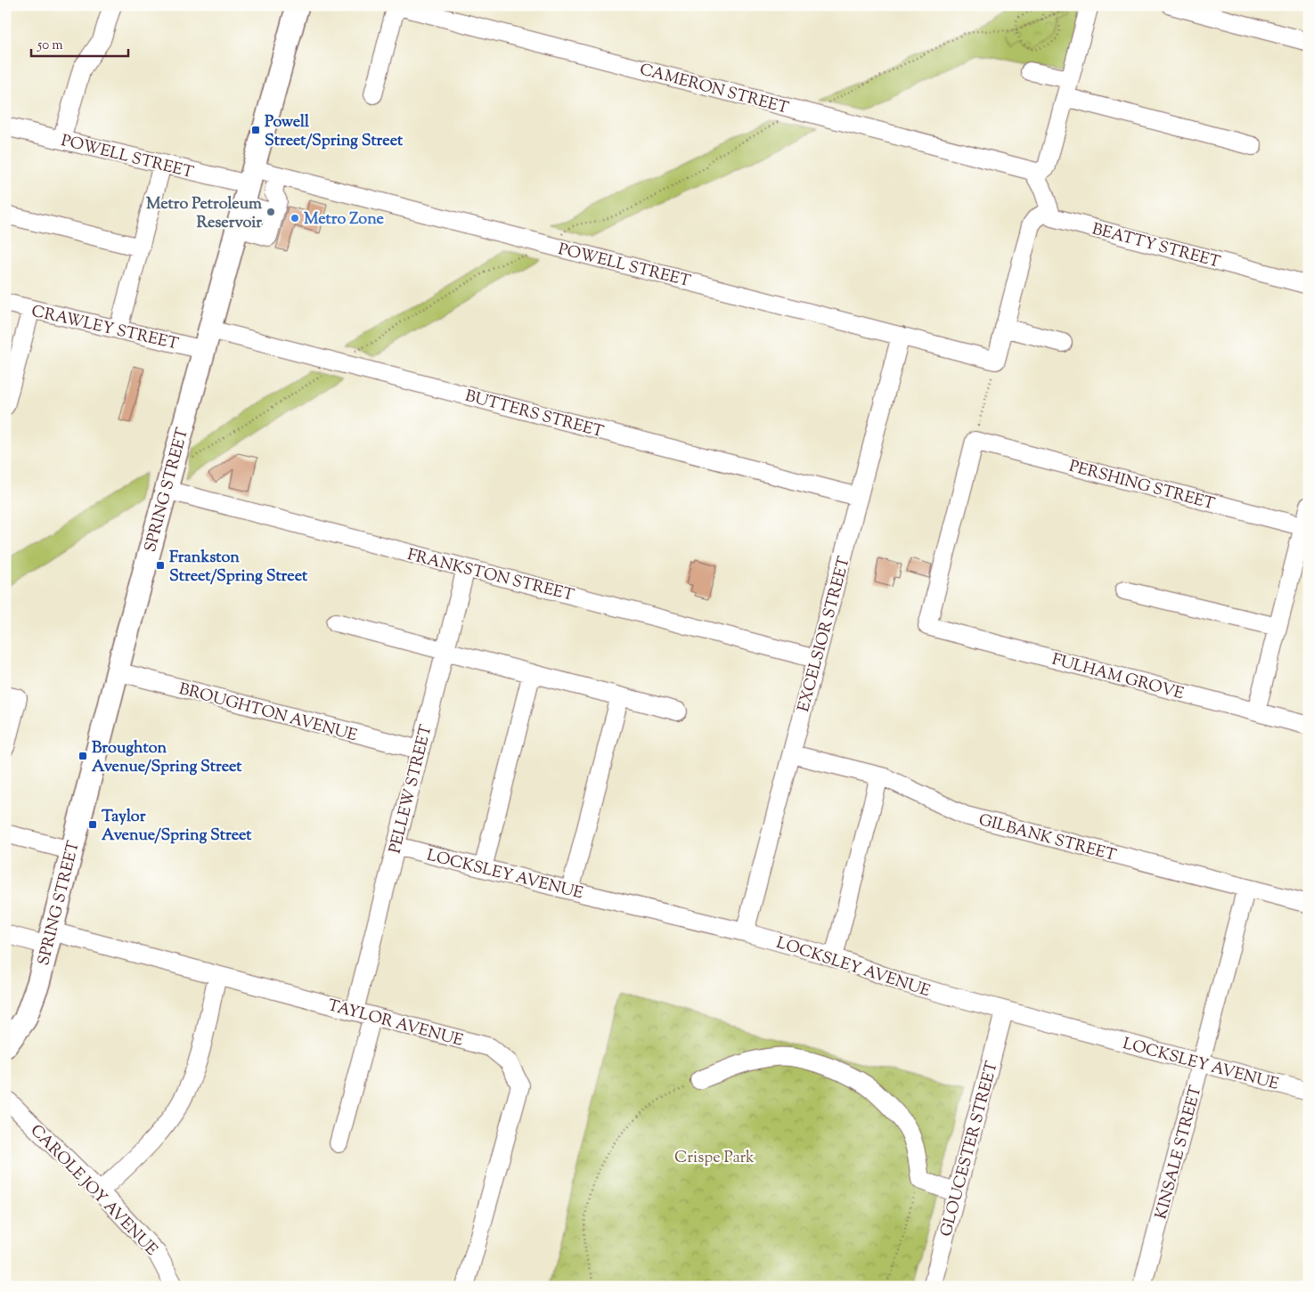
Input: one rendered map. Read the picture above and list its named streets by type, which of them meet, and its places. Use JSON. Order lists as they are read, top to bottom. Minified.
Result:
{"streets":{"main road":["SPRING STREET"],"street":["CAMERON STREET","POWELL STREET","BEATTY STREET","CRAWLEY STREET","BUTTERS STREET","PERSHING STREET","FRANKSTON STREET","EXCELSIOR STREET","FULHAM GROVE","BROUGHTON AVENUE","PELLEW STREET","GILBANK STREET","LOCKSLEY AVENUE","TAYLOR AVENUE","GLOUCESTER STREET","KINSALE STREET","CAROLE JOY AVENUE"]},"crossings":[["POWELL STREET","SPRING STREET"],["POWELL STREET","EXCELSIOR STREET"],["CRAWLEY STREET","BUTTERS STREET"],["CRAWLEY STREET","SPRING STREET"],["BUTTERS STREET","SPRING STREET"],["BUTTERS STREET","EXCELSIOR STREET"],["PERSHING STREET","FULHAM GROVE"],["SPRING STREET","FRANKSTON STREET"],["SPRING STREET","BROUGHTON AVENUE"],["SPRING STREET","TAYLOR AVENUE"],["FRANKSTON STREET","EXCELSIOR STREET"],["FRANKSTON STREET","PELLEW STREET"],["EXCELSIOR STREET","GILBANK STREET"],["EXCELSIOR STREET","LOCKSLEY AVENUE"],["BROUGHTON AVENUE","PELLEW STREET"],["PELLEW STREET","LOCKSLEY AVENUE"],["PELLEW STREET","TAYLOR AVENUE"],["GILBANK STREET","KINSALE STREET"],["LOCKSLEY AVENUE","GLOUCESTER STREET"],["LOCKSLEY AVENUE","KINSALE STREET"]],"parks":["Crispe Park"],"places":{"transit":["Powell Street/Spring Street","Frankston Street/Spring Street","Broughton Avenue/Spring Street","Taylor Avenue/Spring Street"],"other":["Metro Petroleum Reservoir","Metro Zone"]},"scale_bar":"50 m"}
